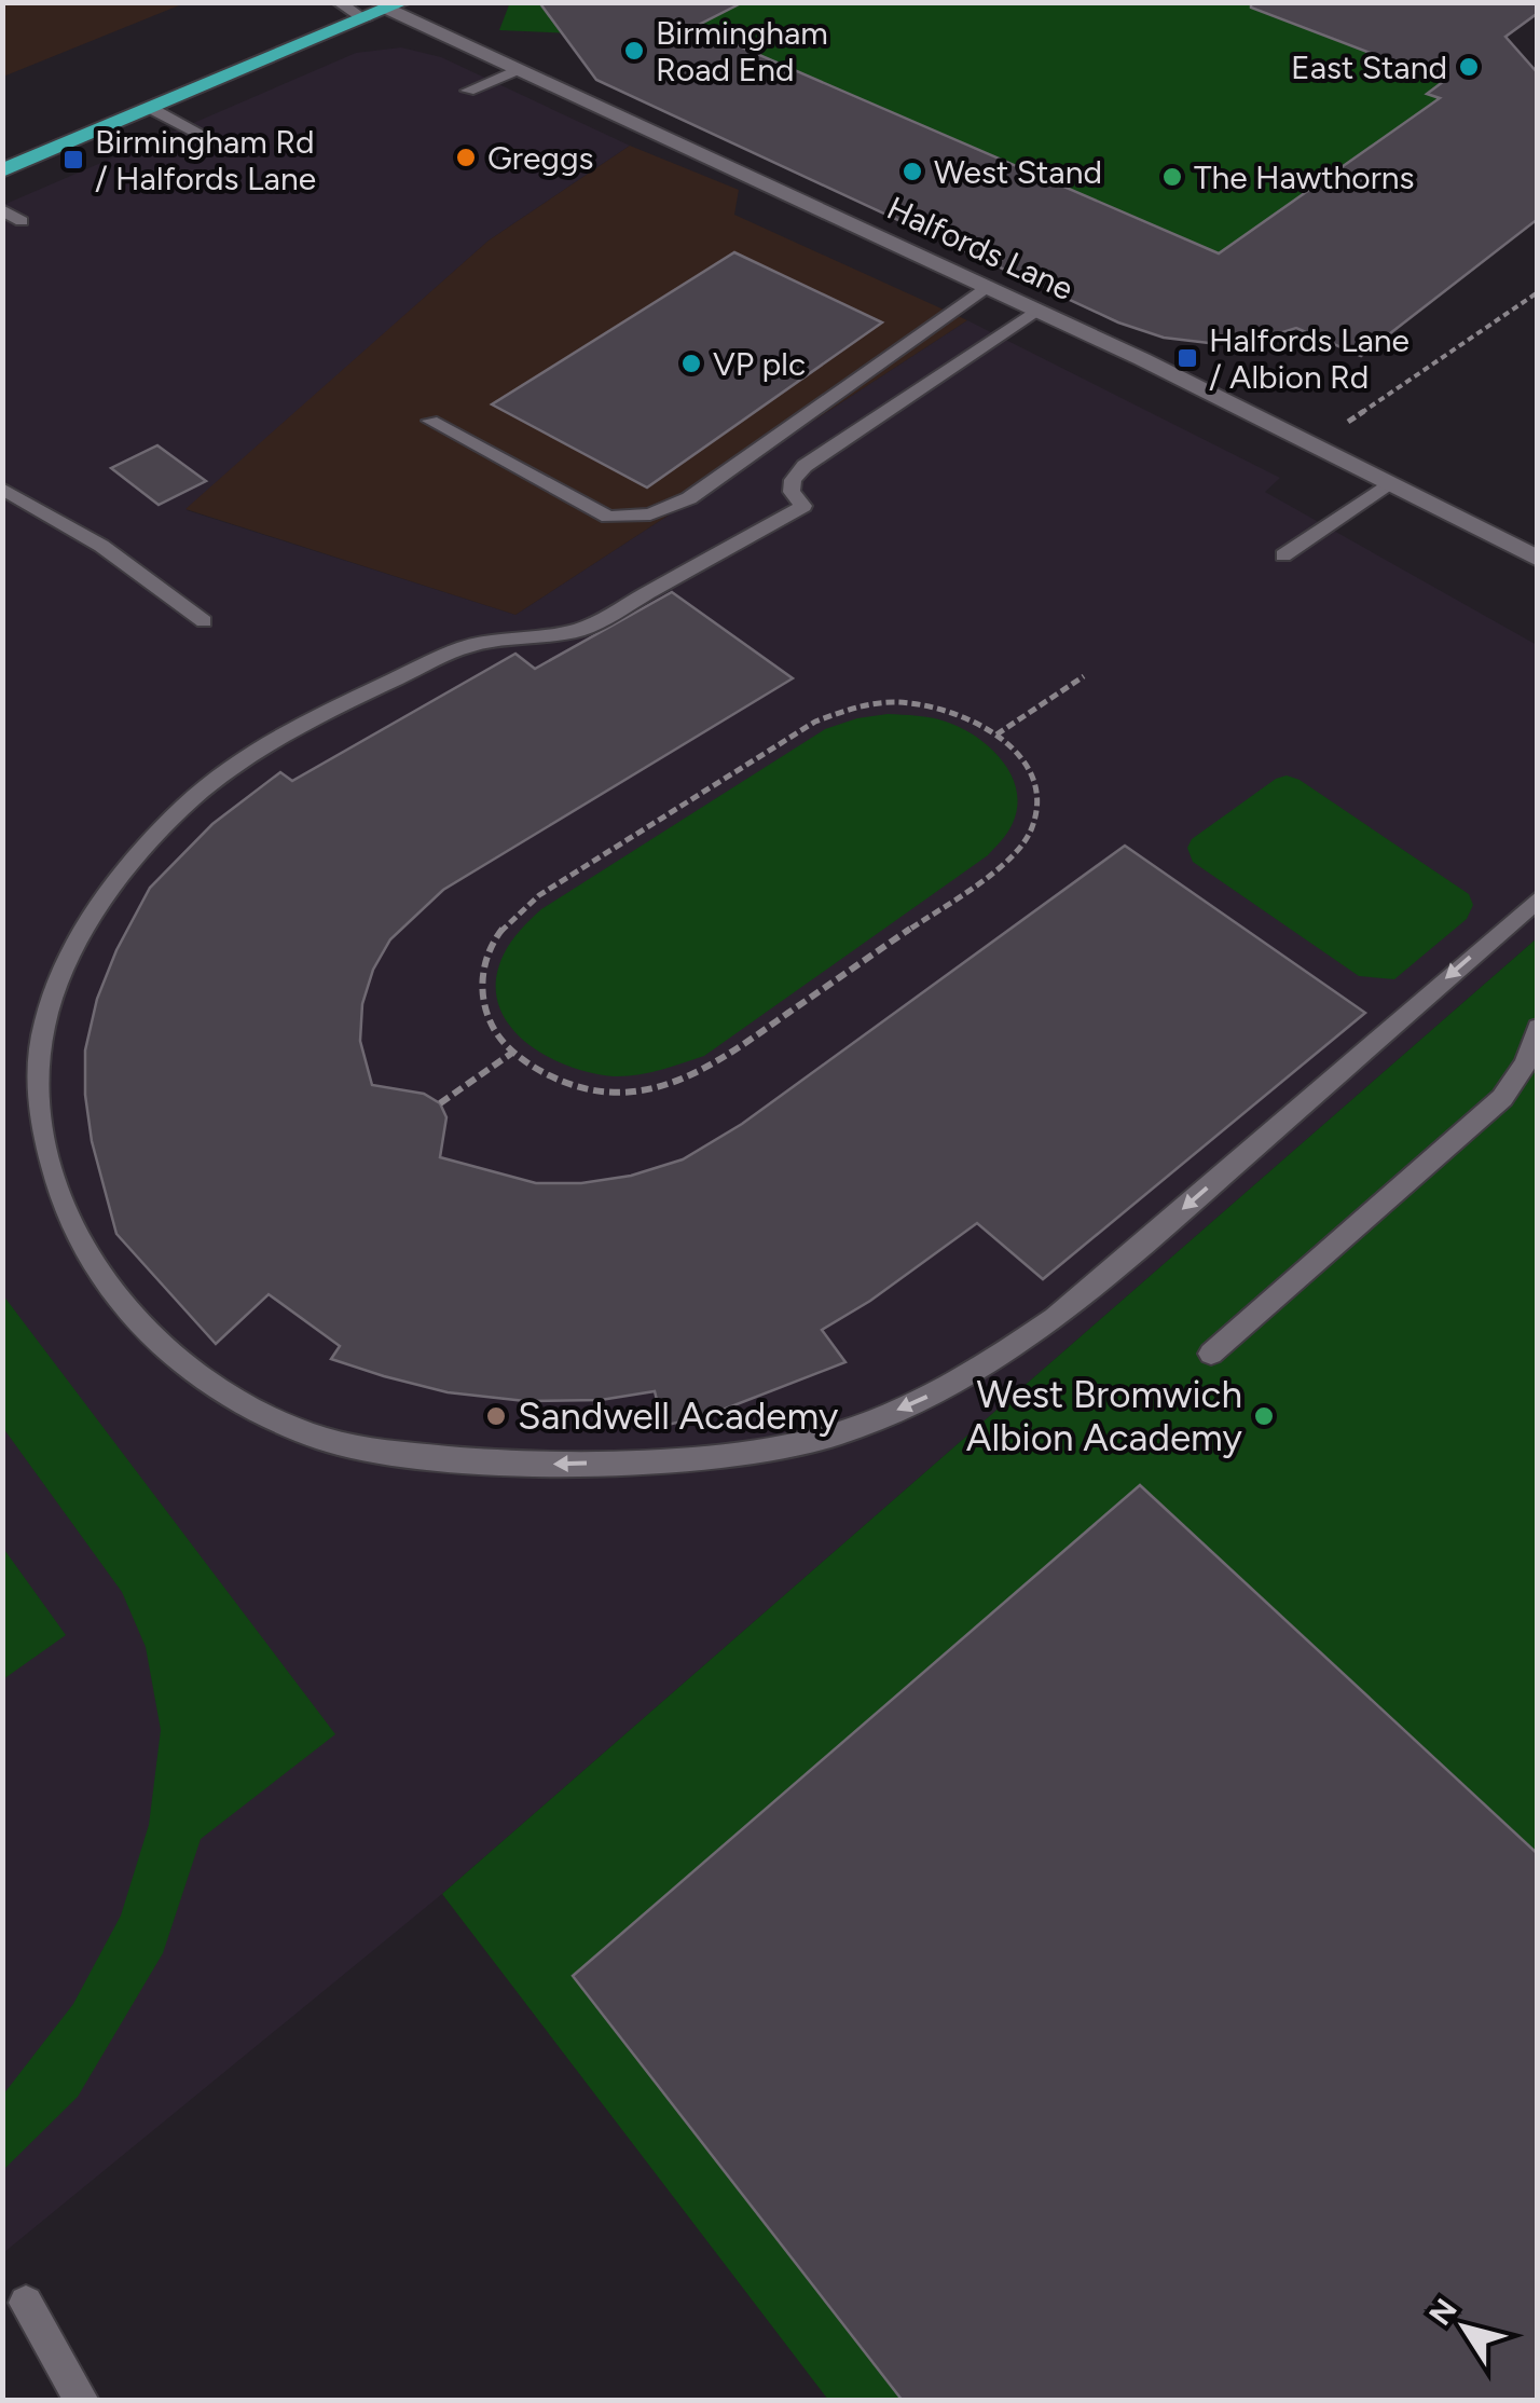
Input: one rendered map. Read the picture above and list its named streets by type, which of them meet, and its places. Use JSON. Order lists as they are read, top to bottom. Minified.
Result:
{"streets":{"street":["Halfords Lane"]},"places":{"other":["Birmingham Road End","East Stand","Greggs","West Stand","The Hawthorns","VP plc","Sandwell Academy","West Bromwich Albion Academy"],"transit":["Birmingham Rd / Halfords Lane","Halfords Lane / Albion Rd"]},"north":"top left"}
